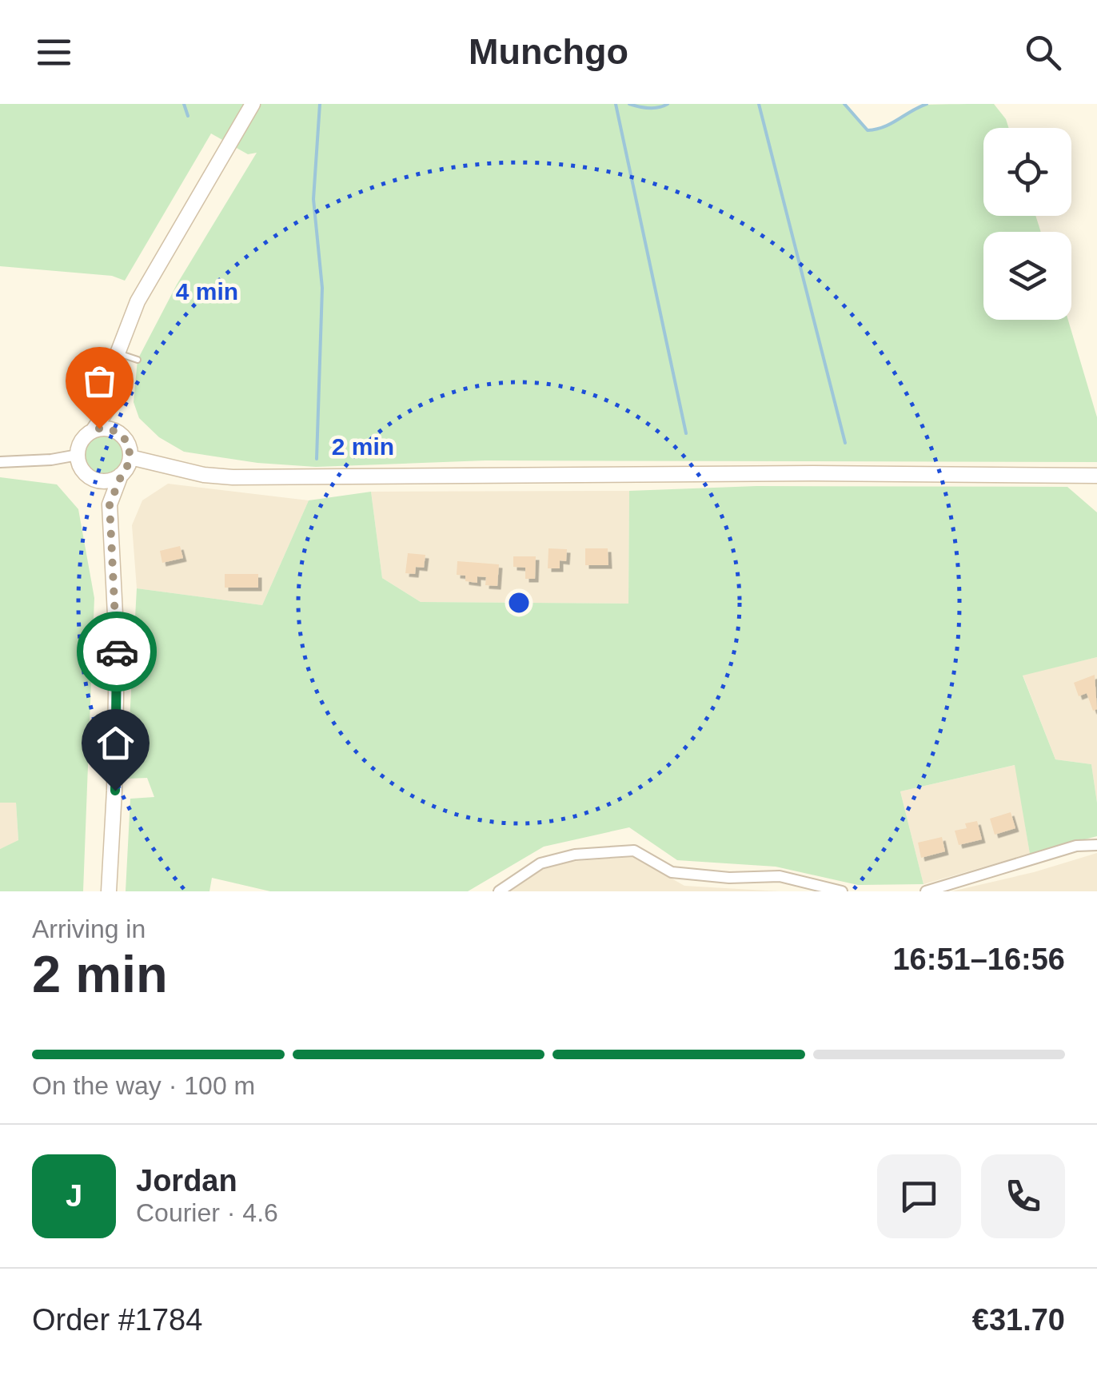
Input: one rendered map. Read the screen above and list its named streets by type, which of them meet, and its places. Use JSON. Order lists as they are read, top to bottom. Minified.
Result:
{"page":{"header":"Munchgo","heading":["2 min","Arriving in","16:51–16:56"],"panel":["Jordan","Courier · 4.6","Order #1784","€31.70"],"bar":"On the way · 100 m","round":"J"},"rings":["4 min","2 min"]}
